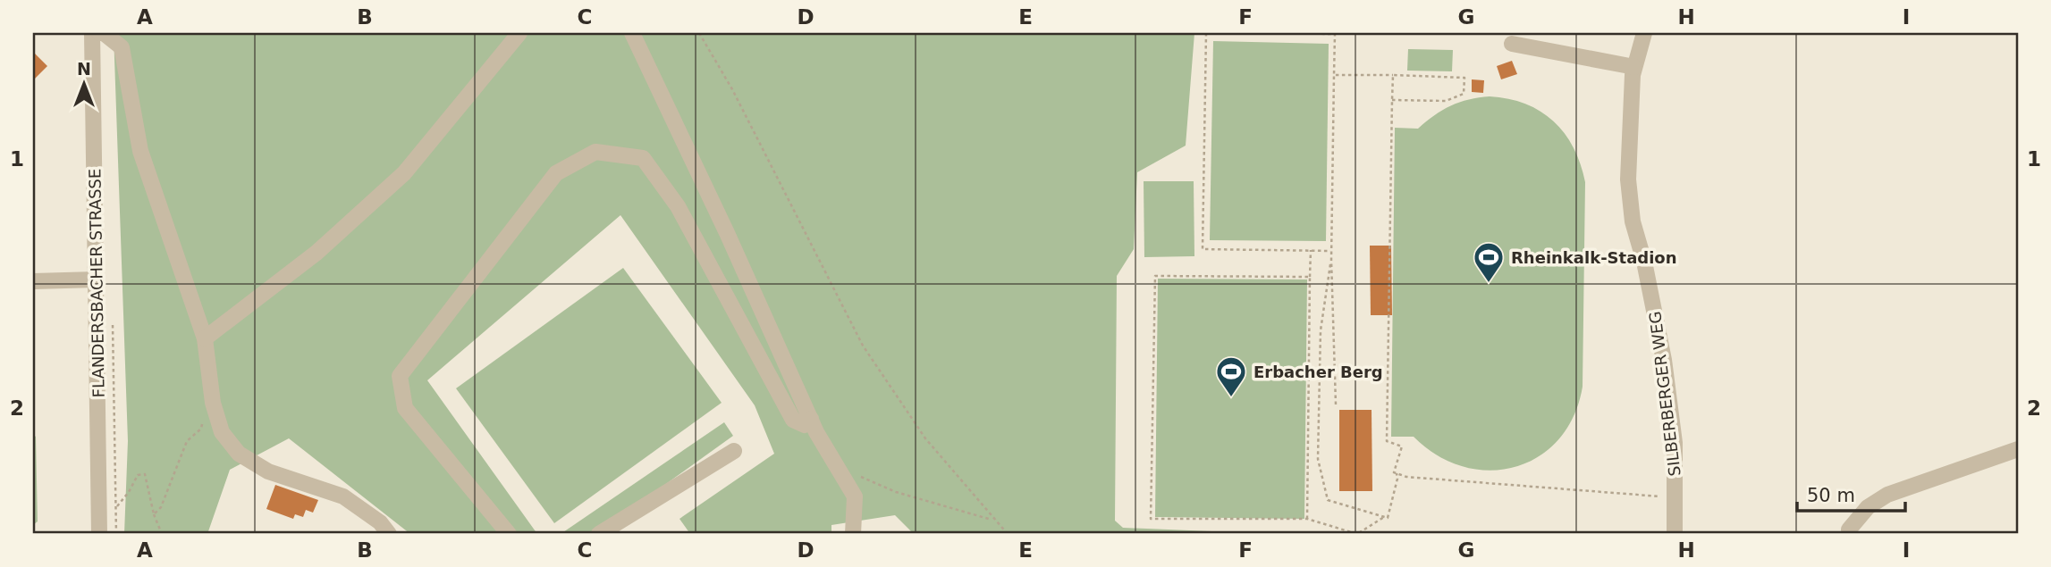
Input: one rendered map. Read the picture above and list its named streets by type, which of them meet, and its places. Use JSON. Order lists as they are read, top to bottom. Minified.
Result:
{"streets":{"street":["FLANDERSBACHER STRASSE","SILBERBERGER WEG"]},"places":{"sports":["Rheinkalk-Stadion","Erbacher Berg"]},"scale_bar":"50 m","north":"top","grid":{"columns":["A","B","C","D","E","F","G","H","I"],"rows":["1","2"]}}
